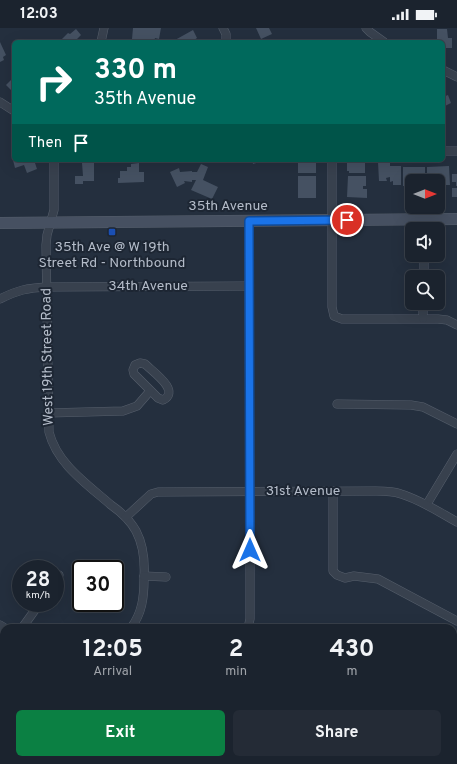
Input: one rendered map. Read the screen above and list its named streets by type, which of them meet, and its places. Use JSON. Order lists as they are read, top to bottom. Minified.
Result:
{"streets":{"main road":["35th Avenue"],"street":["34th Avenue","West 19th Street Road","31st Avenue"]},"crossings":[["35th Avenue","West 19th Street Road"],["34th Avenue","West 19th Street Road"],["West 19th Street Road","31st Avenue"]],"places":{"transit":["35th Ave @ W 19th Street Rd - Northbound"]},"north":"right","page":{"status":"12:03","turn":["330 m","35th Avenue"],"then":"Then","speed":"28 km/h","limit":"30","eta":["12:05","Arrival","2","min","430","m"],"buttons":["Exit","Share"]}}
